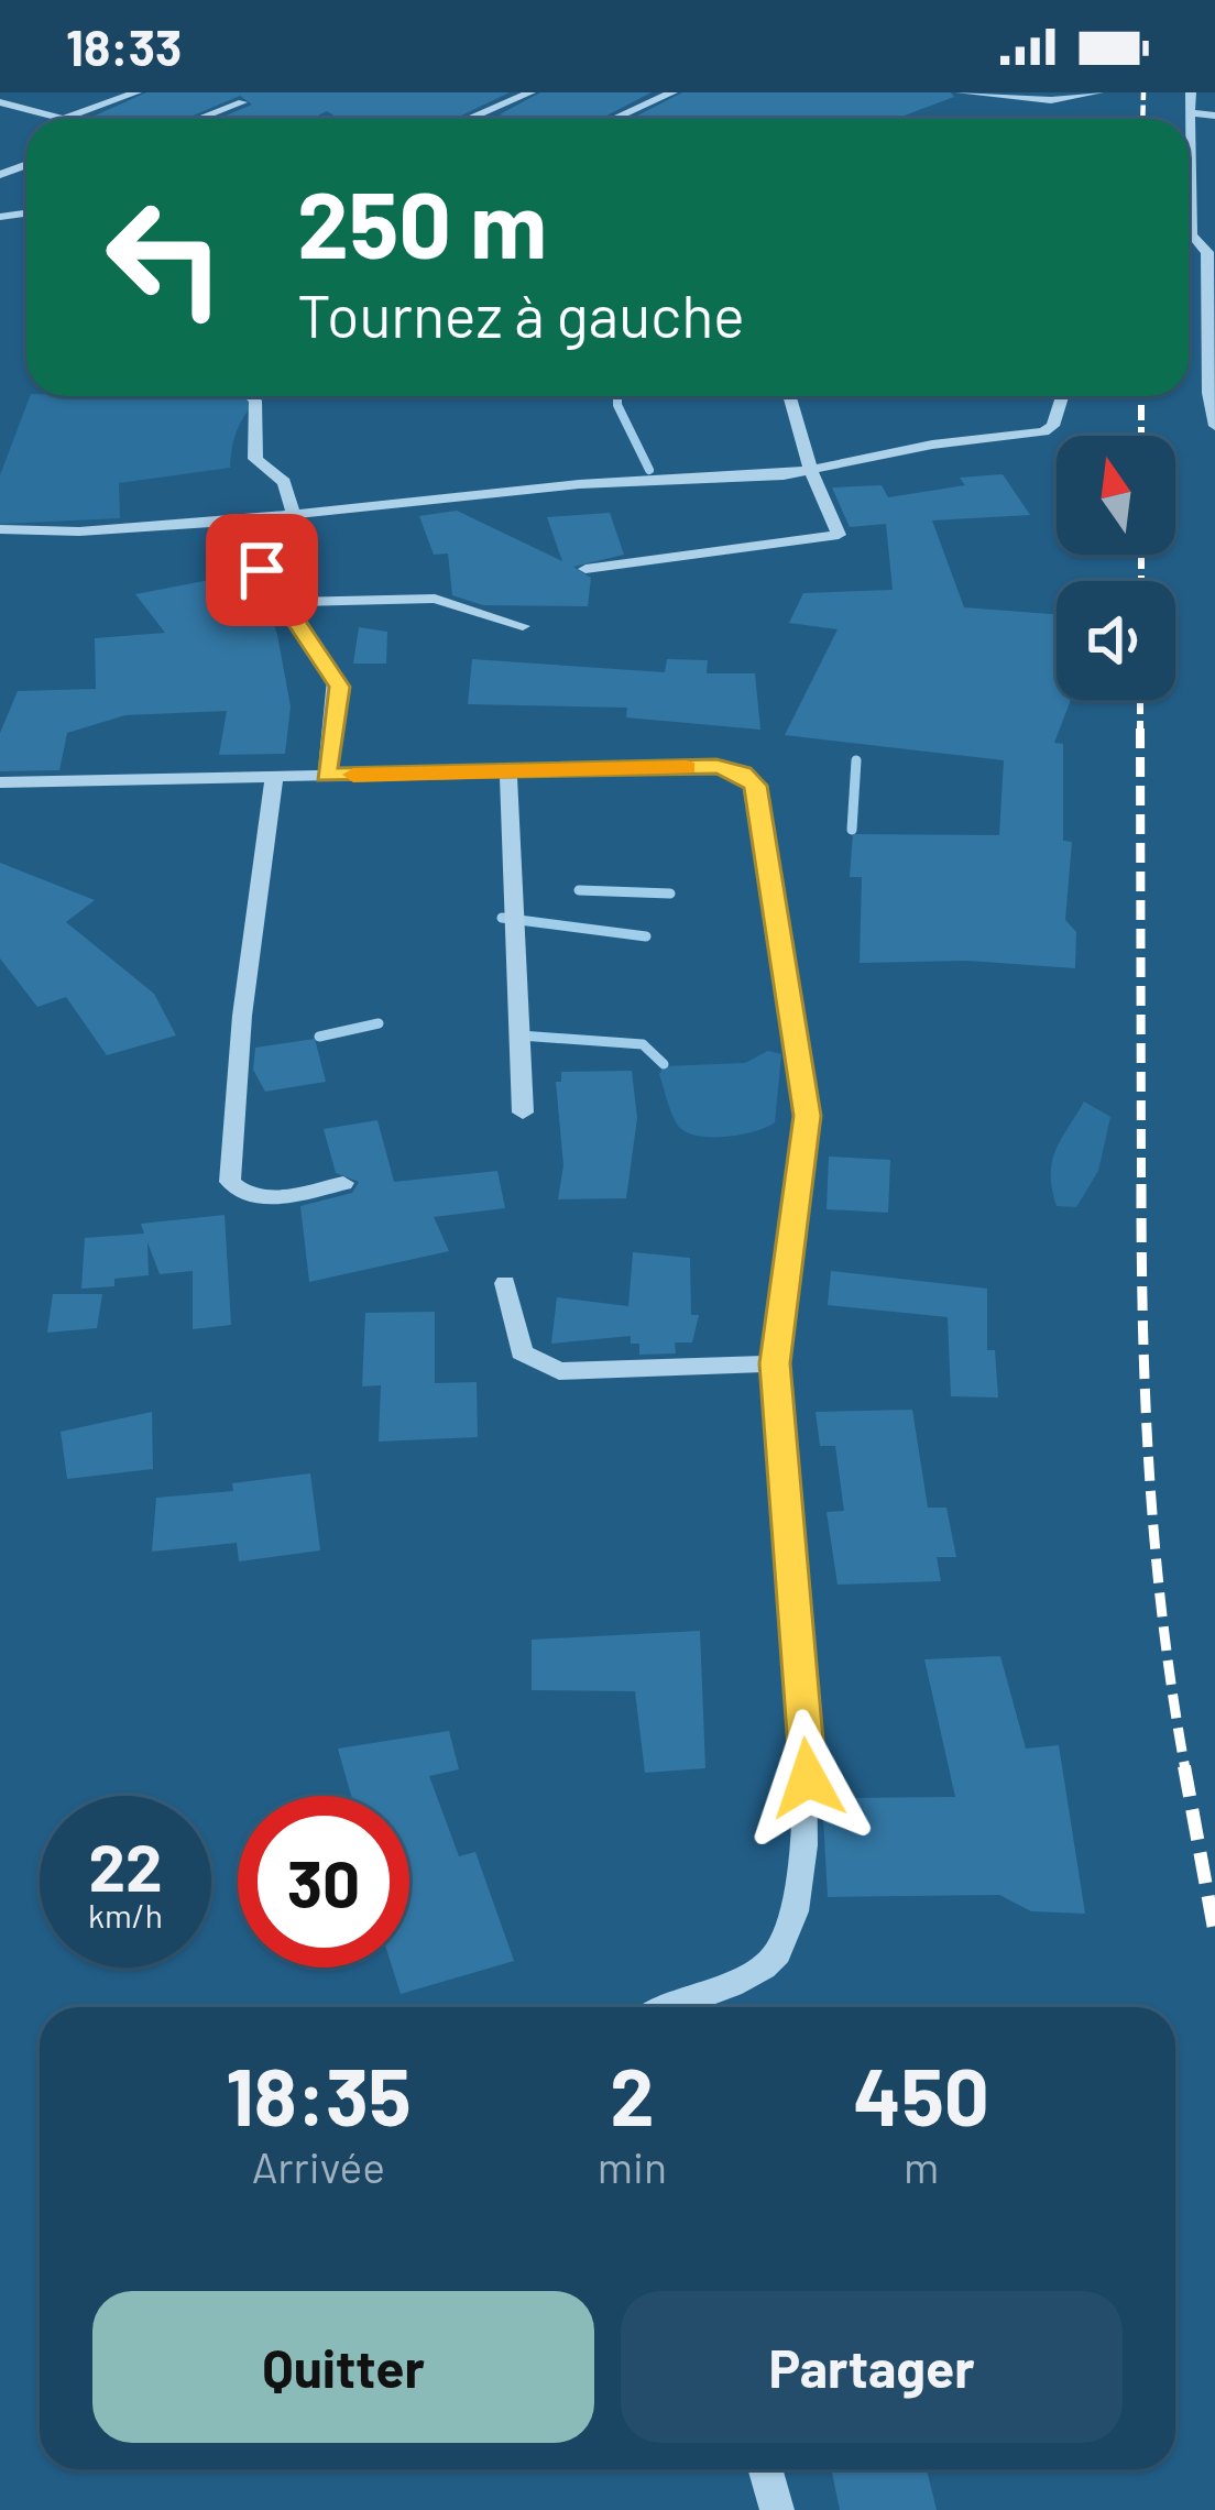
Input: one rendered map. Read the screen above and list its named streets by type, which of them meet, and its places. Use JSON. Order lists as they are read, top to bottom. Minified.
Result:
{"north":"top","page":{"status":"18:33","turn":["250 m","Tournez à gauche"],"speed":"22 km/h","limit":"30","eta":["18:35","Arrivée","2","min","450","m"],"buttons":["Quitter","Partager"]}}
